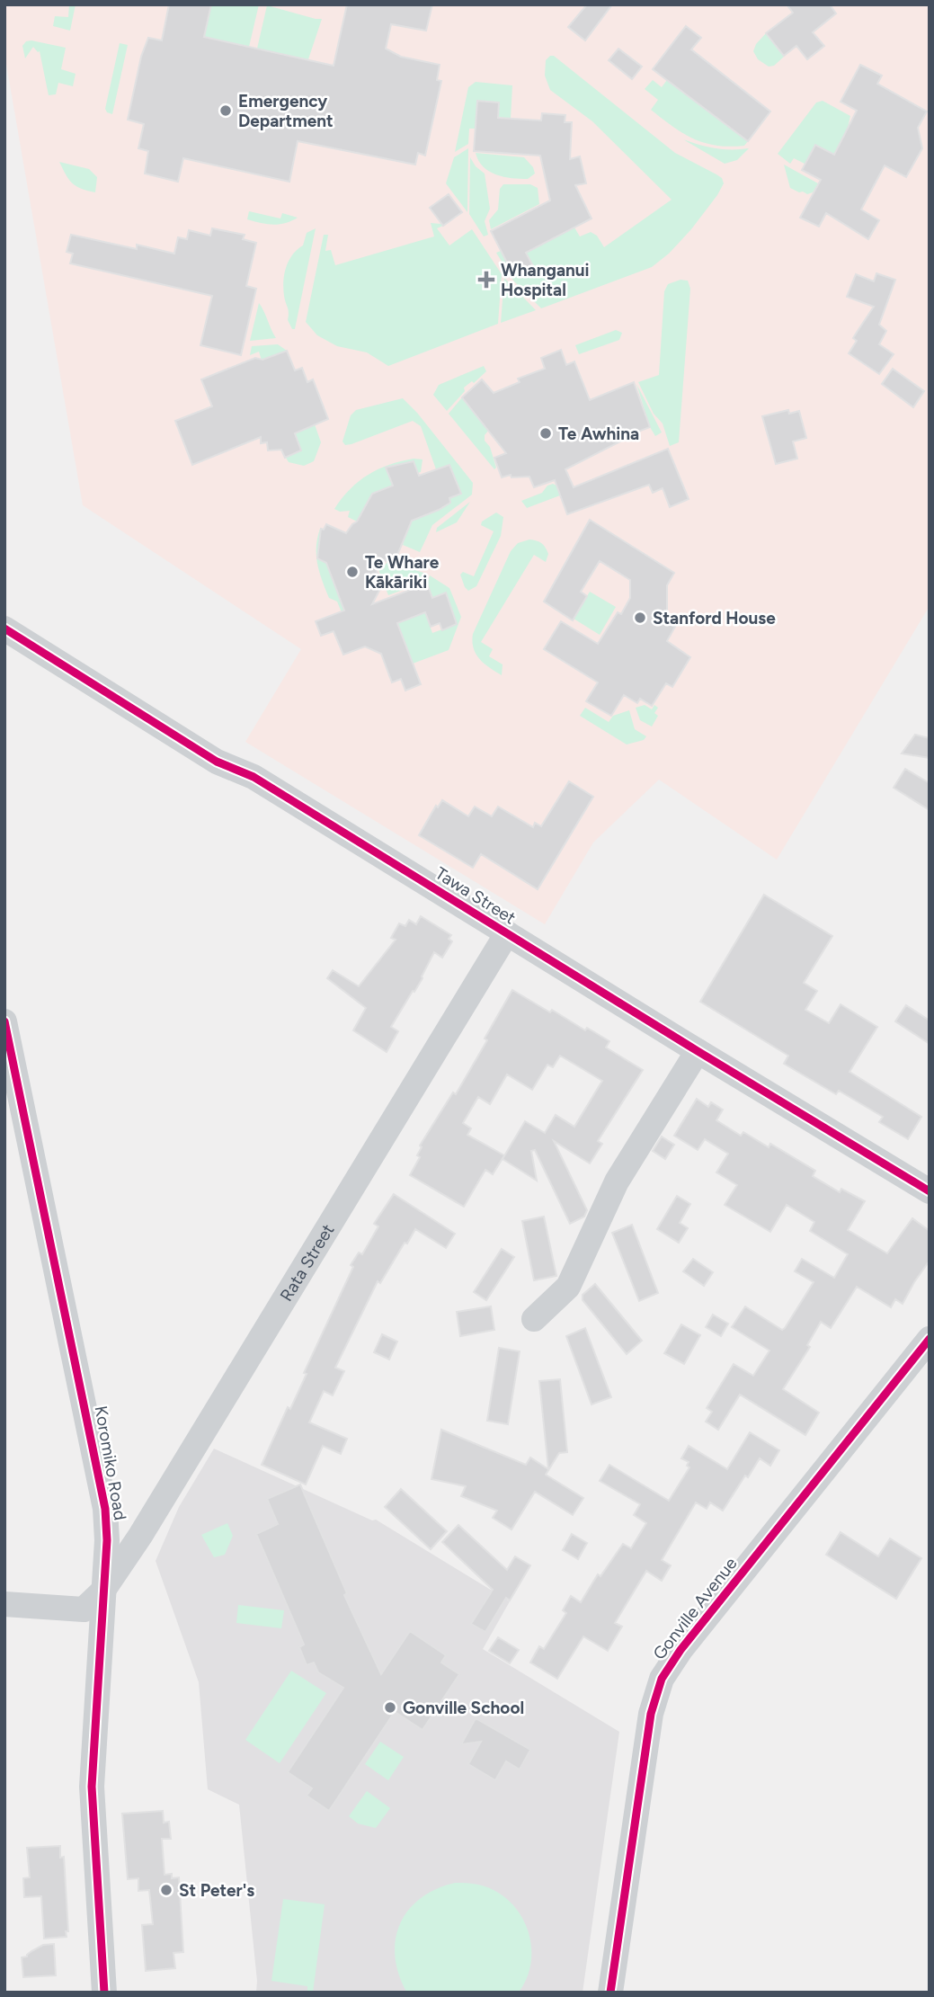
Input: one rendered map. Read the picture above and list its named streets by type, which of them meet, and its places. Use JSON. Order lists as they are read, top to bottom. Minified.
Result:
{"streets":{"street":["Tawa Street","Rata Street","Koromiko Road","Gonville Avenue"]},"crossings":[["Tawa Street","Rata Street"],["Rata Street","Koromiko Road"]],"places":{"other":["Emergency Department","Te Awhina","Te Whare Kākāriki","Stanford House","Gonville School","St Peter's"],"health":["Whanganui Hospital"]}}
